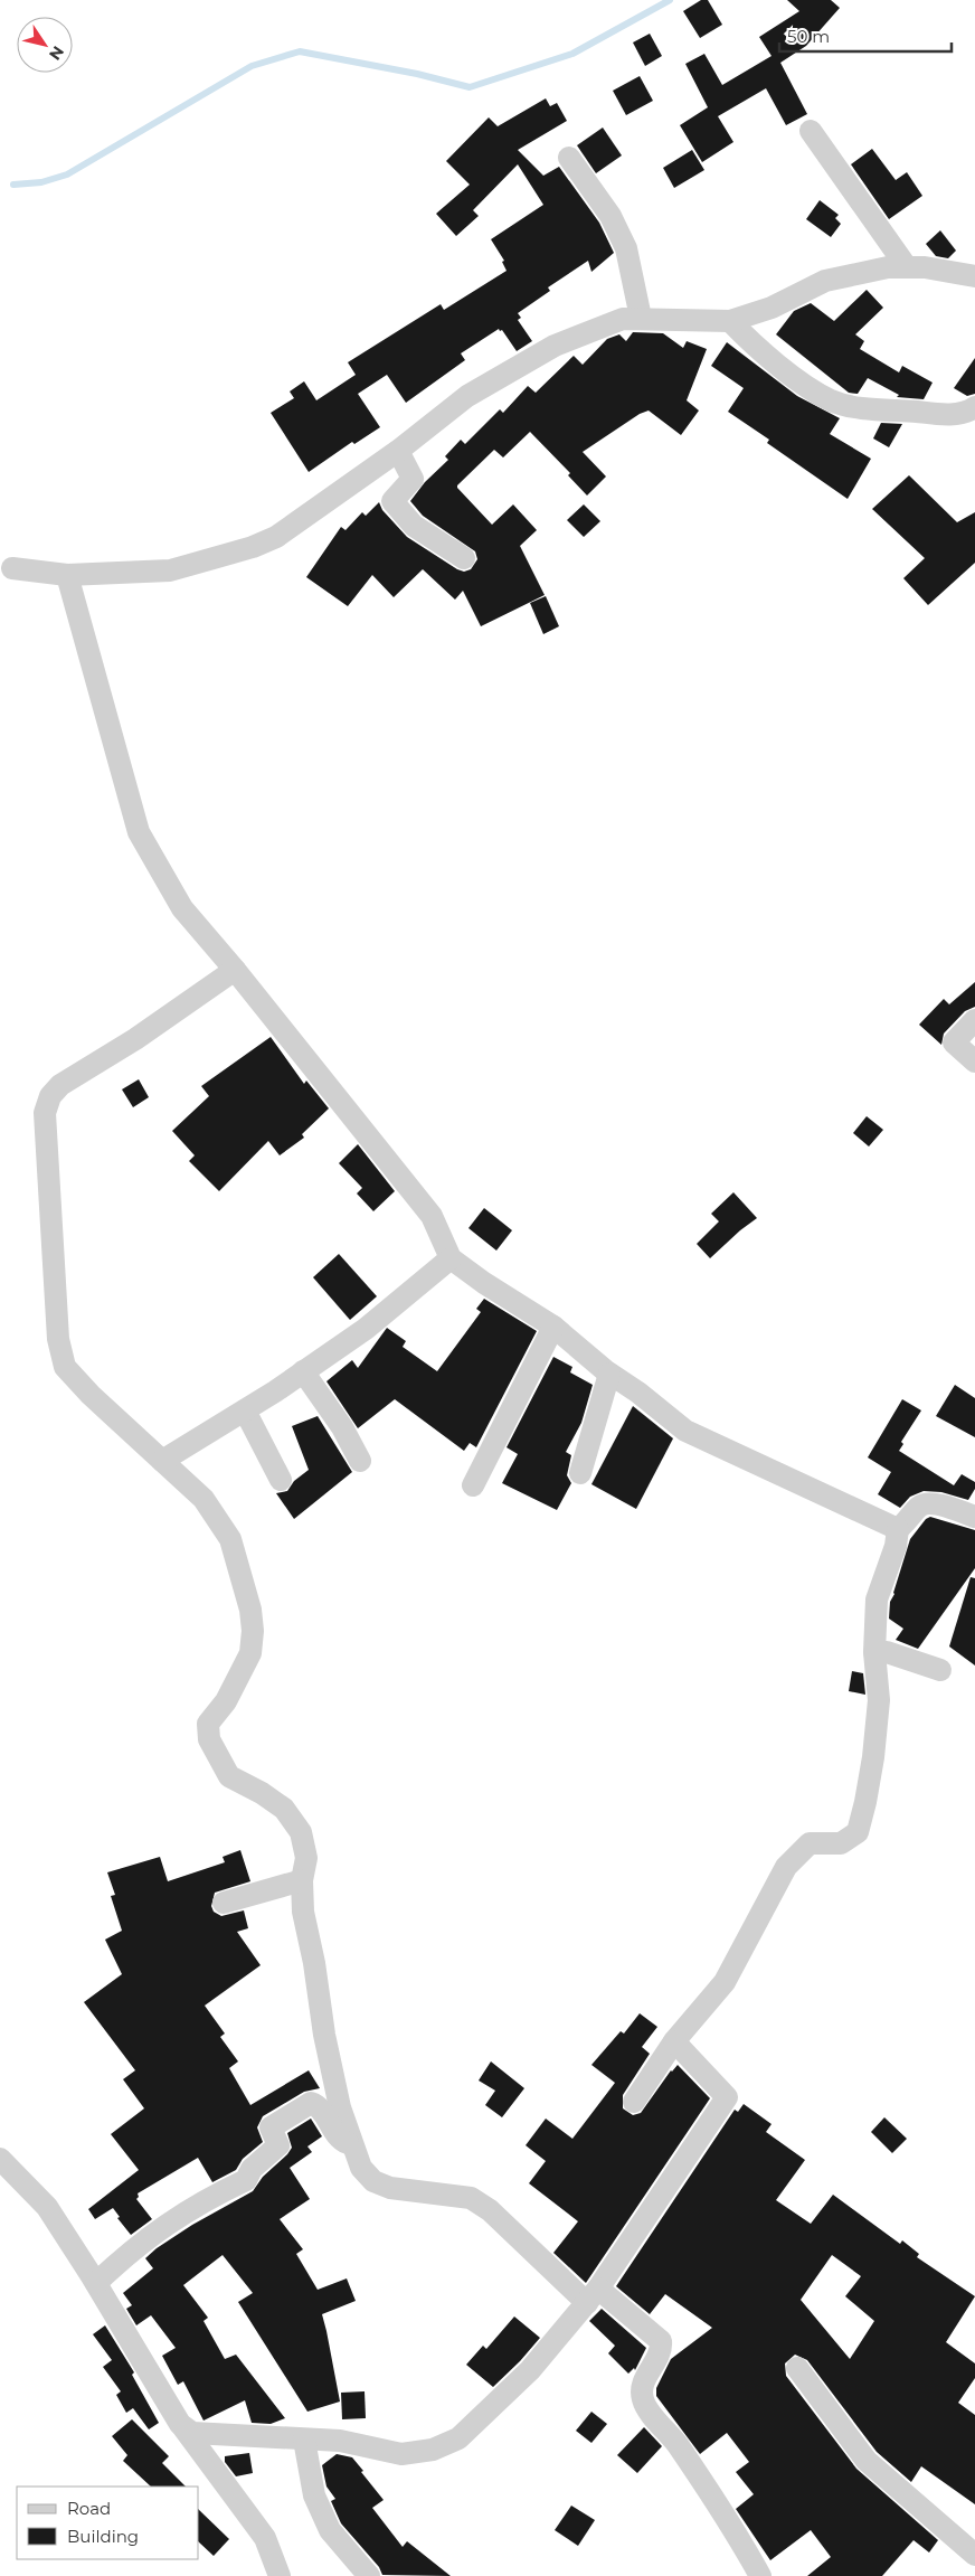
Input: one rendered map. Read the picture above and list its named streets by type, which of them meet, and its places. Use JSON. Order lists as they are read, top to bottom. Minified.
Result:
{"legend":["Road","Building"],"scale_bar":"50 m","north":"bottom right"}
